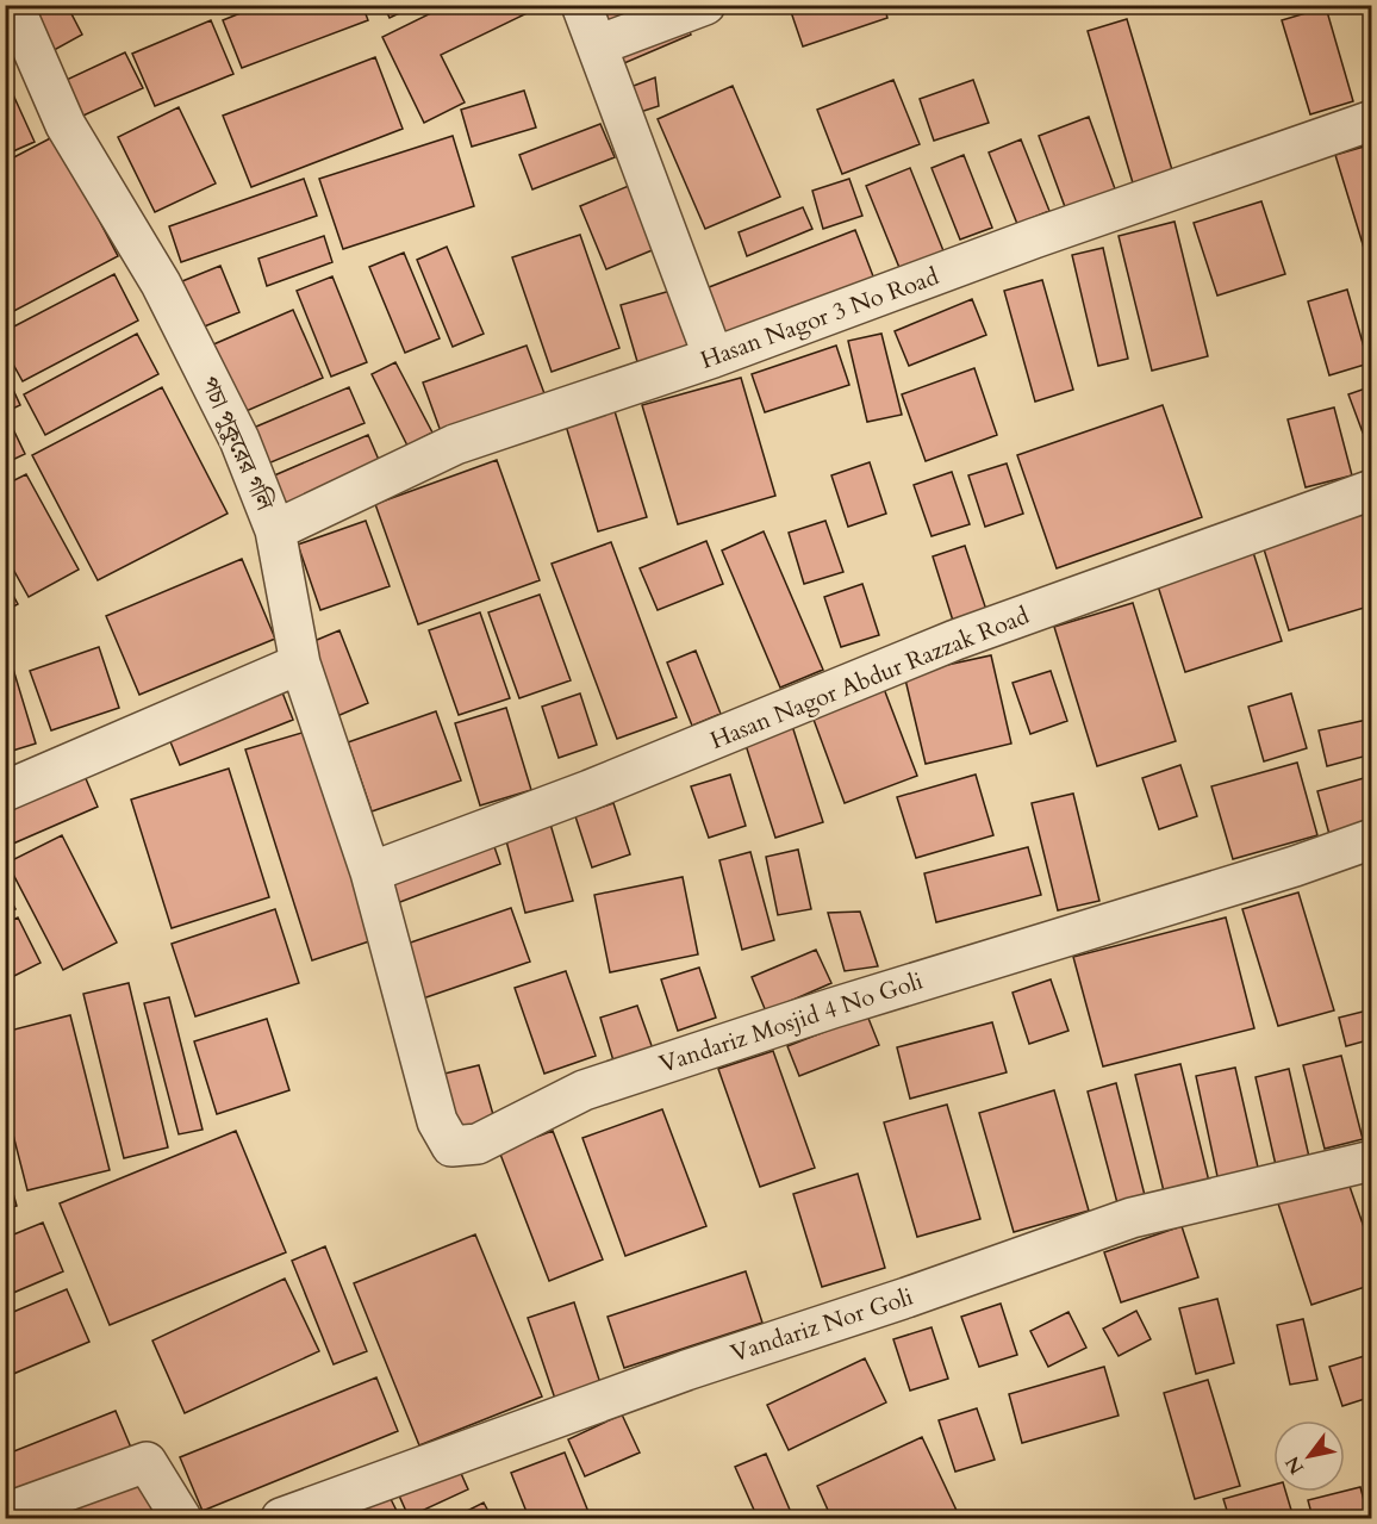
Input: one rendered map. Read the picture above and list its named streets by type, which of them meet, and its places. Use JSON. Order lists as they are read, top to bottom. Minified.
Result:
{"streets":{"street":["Hasan Nagor 3 No Road","পচা পুকুরের গলি","Hasan Nagor Abdur Razzak Road","Vandariz Mosjid 4 No Goli","Vandariz Nor Goli"]},"crossings":[["Hasan Nagor 3 No Road","পচা পুকুরের গলি"],["পচা পুকুরের গলি","Hasan Nagor Abdur Razzak Road"],["পচা পুকুরের গলি","Vandariz Mosjid 4 No Goli"]],"north":"bottom left"}
